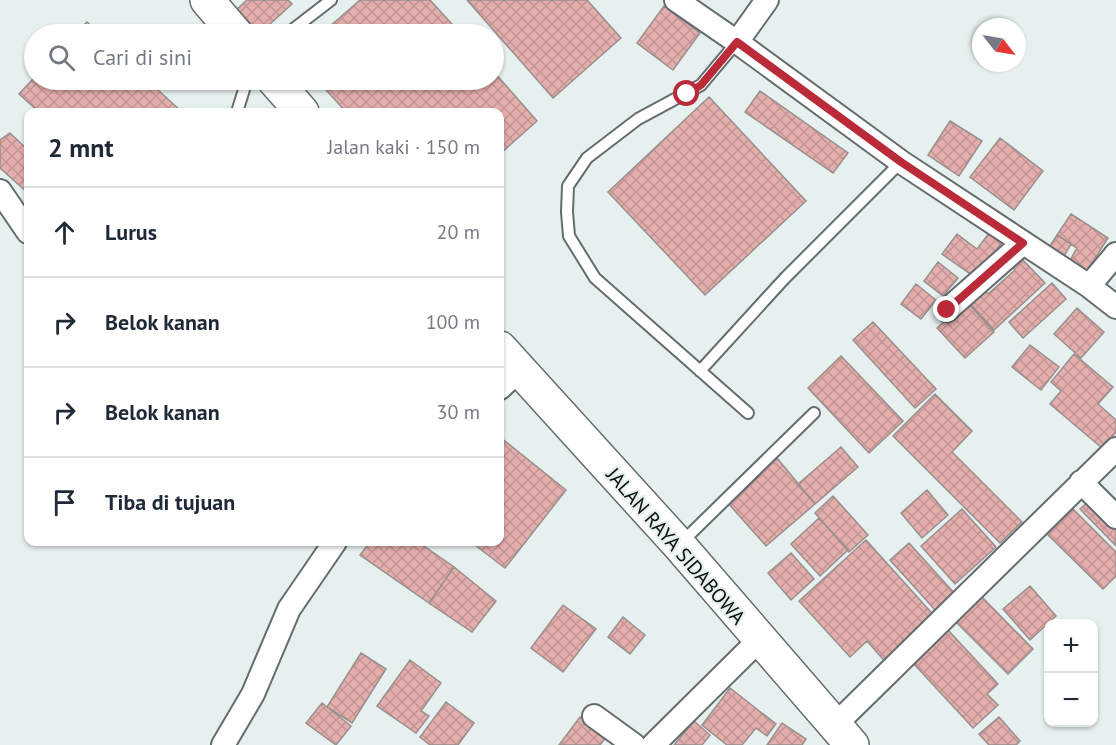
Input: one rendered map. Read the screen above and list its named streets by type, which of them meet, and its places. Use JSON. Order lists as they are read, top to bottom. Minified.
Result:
{"streets":{"highway":["JALAN RAYA SIDABOWA"]},"north":"bottom right","page":{"search":"Cari di sini","heading":["2 mnt","Jalan kaki · 150 m"],"list":[["Lurus","20 m"],["Belok kanan","100 m"],["Belok kanan","30 m"],"Tiba di tujuan"],"map_buttons":["+","−"]}}
